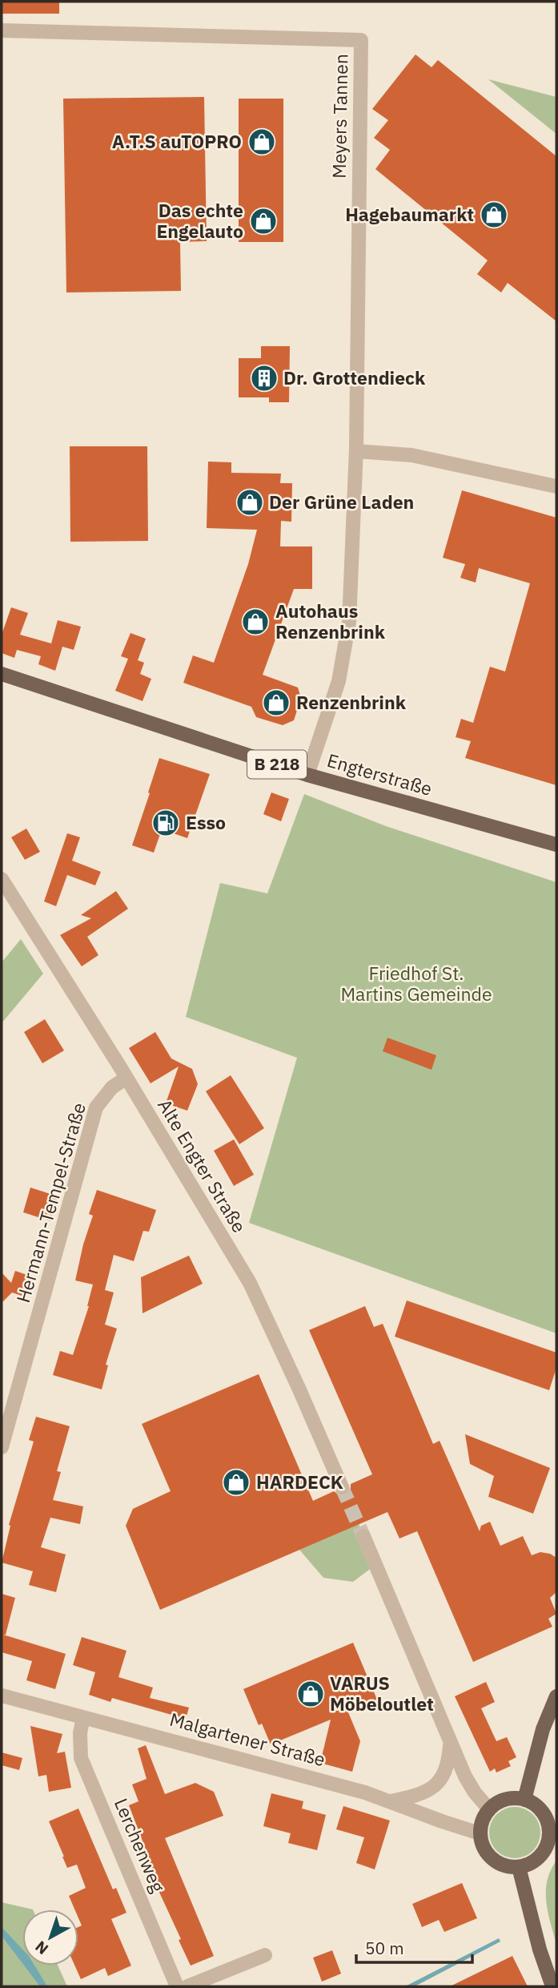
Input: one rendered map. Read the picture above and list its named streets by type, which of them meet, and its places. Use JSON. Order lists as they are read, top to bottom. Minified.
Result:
{"streets":{"main road":["B 218","Engterstraße"],"street":["Meyers Tannen","Alte Engter Straße","Hermann-Tempel-Straße","Malgartener Straße","Lerchenweg"]},"crossings":[["Meyers Tannen","Engterstraße"],["Alte Engter Straße","Hermann-Tempel-Straße"],["Malgartener Straße","Lerchenweg"]],"parks":["Friedhof St. Martins Gemeinde"],"places":{"shop":["A.T.S auTOPRO","Hagebaumarkt","Das echte Engelauto","Der Grüne Laden","Autohaus Renzenbrink","Renzenbrink","HARDECK","VARUS Möbeloutlet"],"building":["Dr. Grottendieck"],"fuel station":["Esso"]},"scale_bar":"50 m","north":"bottom left"}
